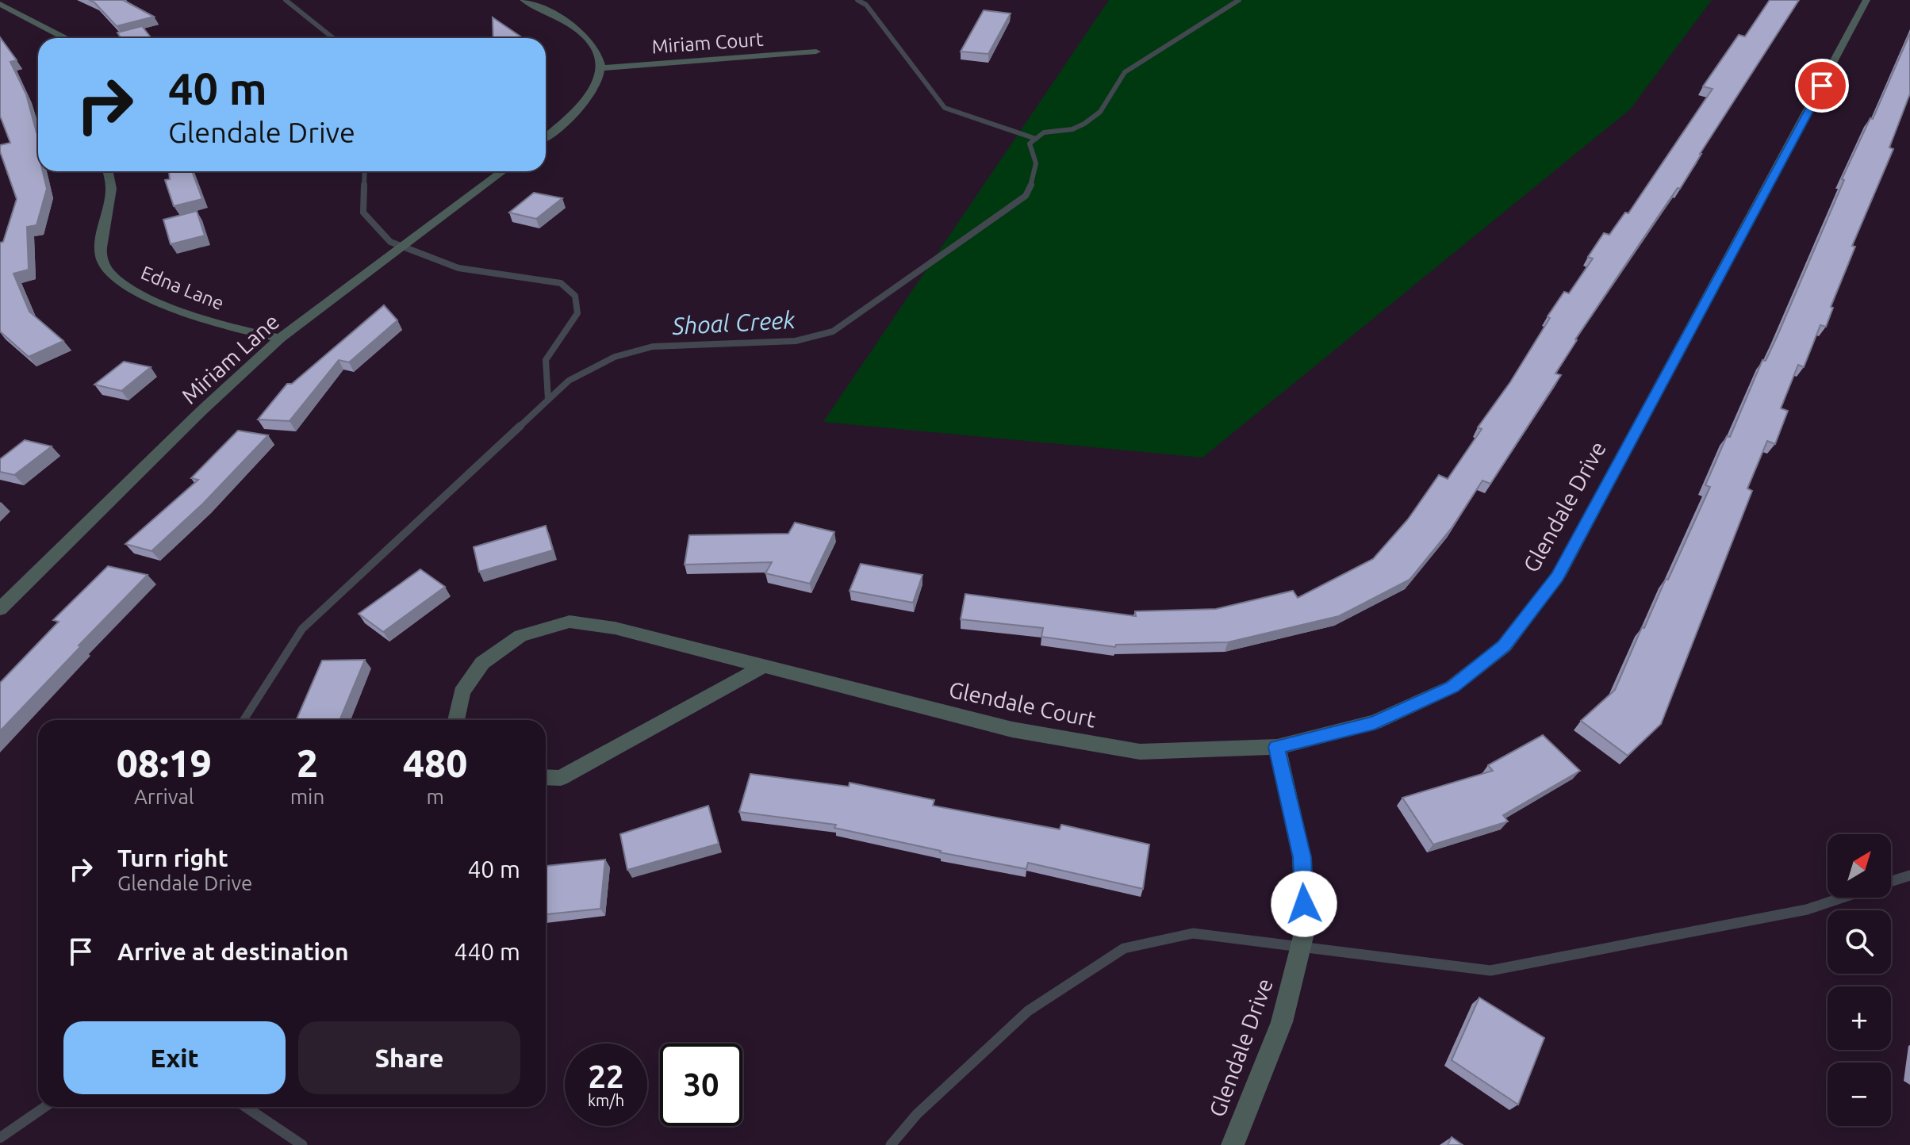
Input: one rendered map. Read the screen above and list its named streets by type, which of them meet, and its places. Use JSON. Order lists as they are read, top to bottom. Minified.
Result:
{"streets":{"street":["Miriam Court","Edna Lane","Miriam Lane","Glendale Drive","Glendale Court"]},"crossings":[["Edna Lane","Miriam Lane"],["Glendale Drive","Glendale Court"]],"water":["Shoal Creek"],"north":"top right","page":{"turn":["40 m","Glendale Drive"],"eta":["08:19","Arrival","2","min","480","m"],"list":[{"name":"Turn right","note":"Glendale Drive","value":"40 m"},{"name":"Arrive at destination","value":"440 m"}],"map_buttons":["+","−"],"buttons":["Exit","Share"],"speed":"22 km/h","limit":"30"}}
